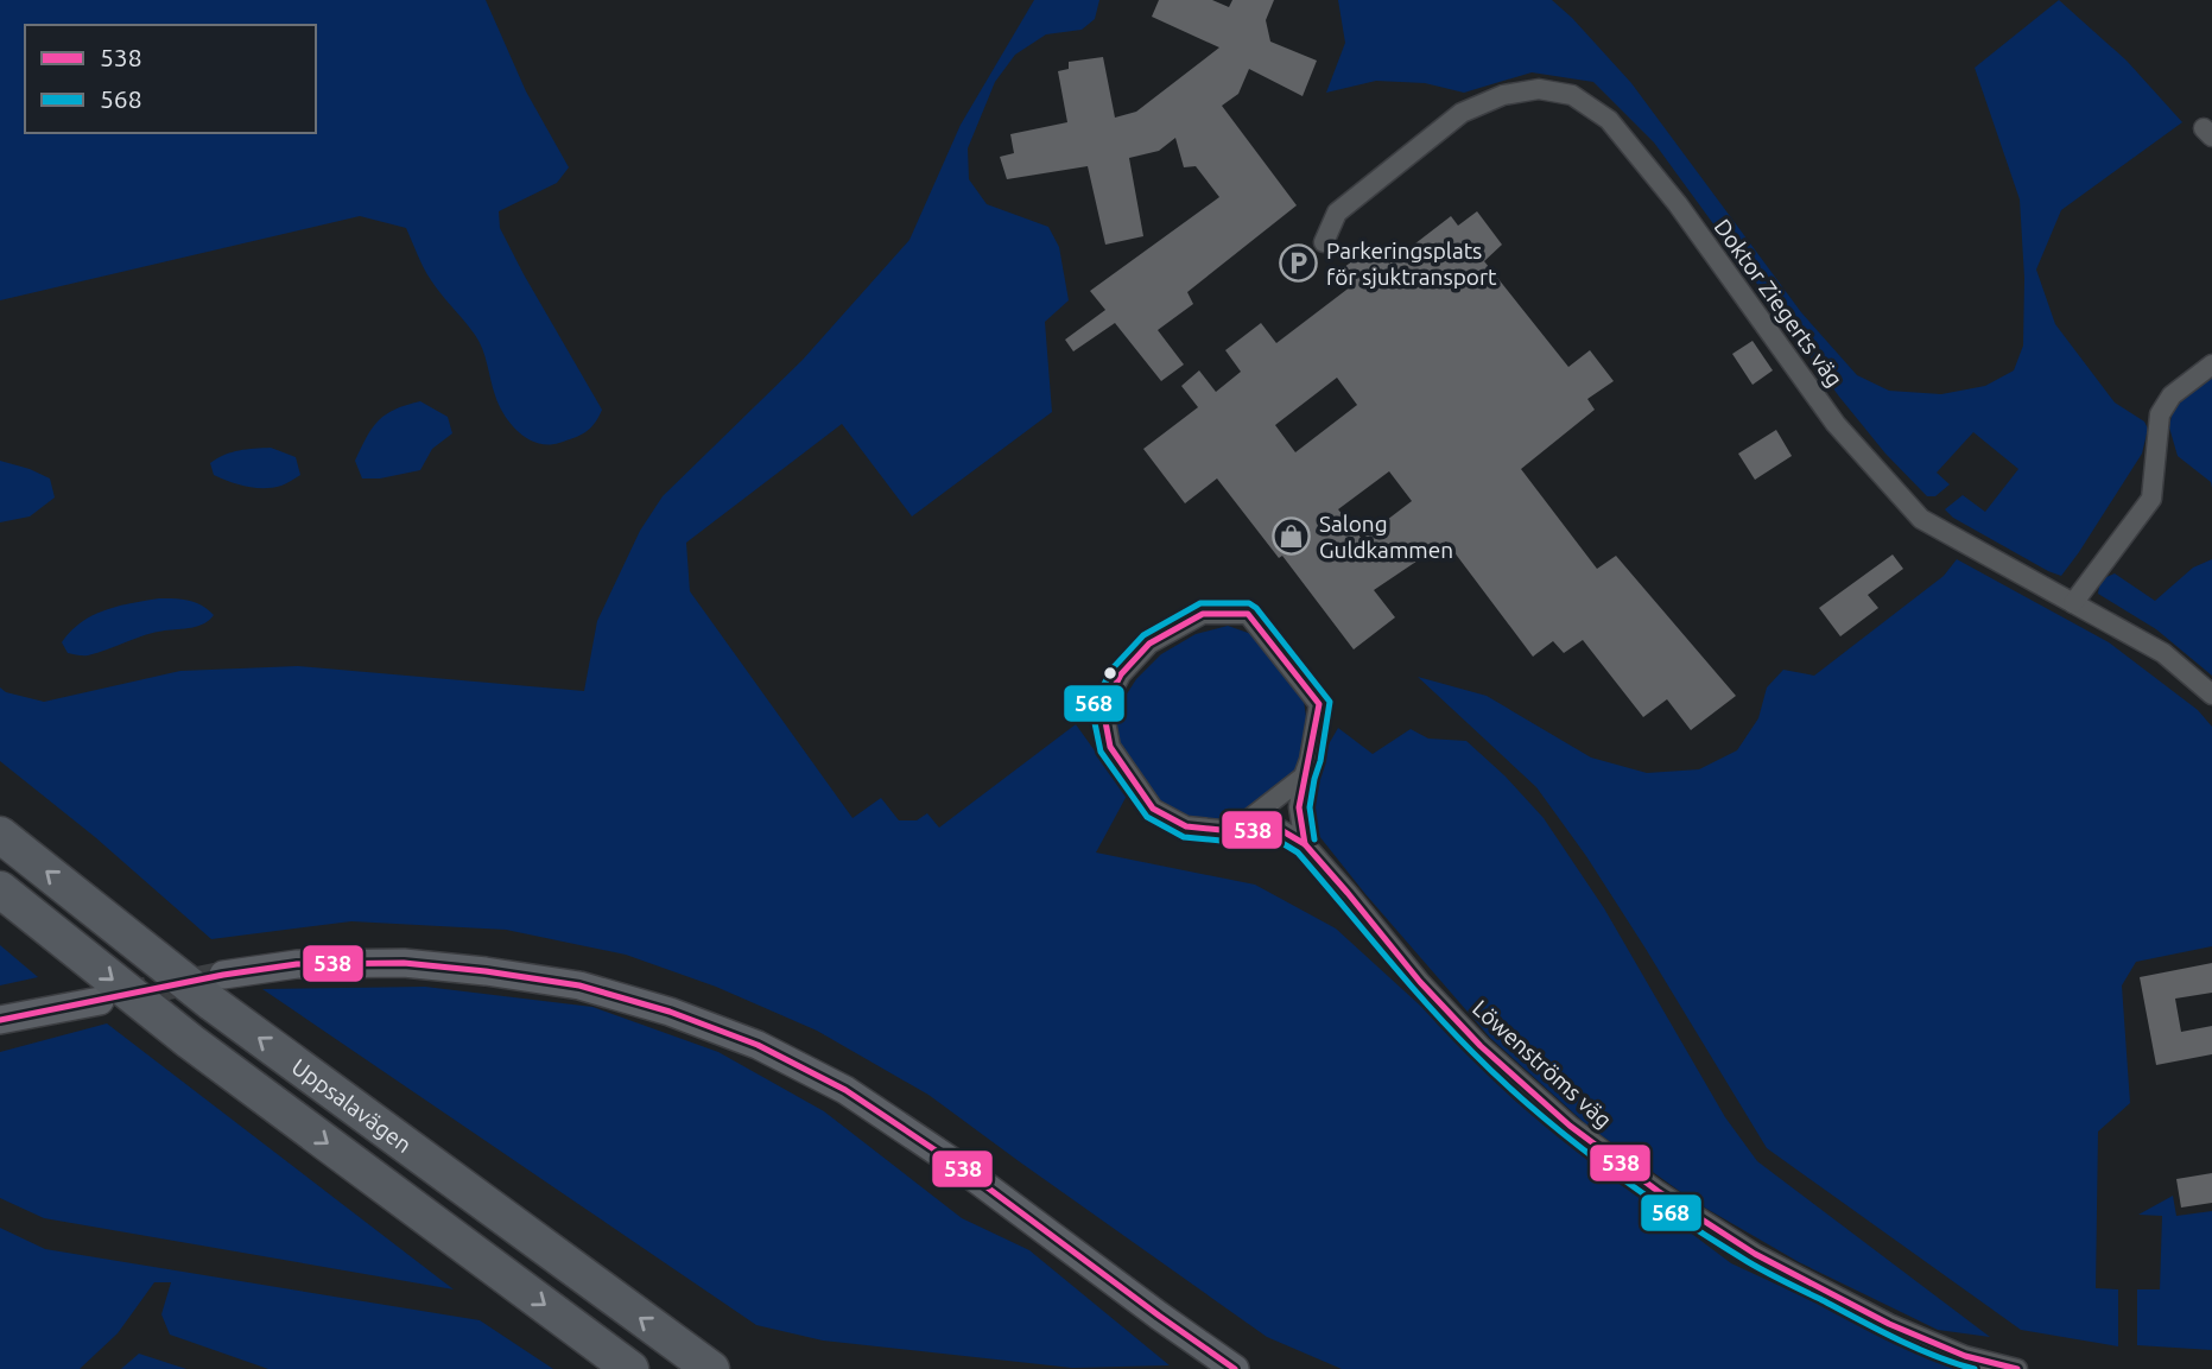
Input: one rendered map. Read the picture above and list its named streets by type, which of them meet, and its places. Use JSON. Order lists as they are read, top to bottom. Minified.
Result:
{"streets":{"highway":["Uppsalavägen"],"street":["Doktor Ziegerts väg","Löwenströms väg"]},"places":{"parking":["Parkeringsplats för sjuktransport"],"shop":["Salong Guldkammen"]},"lines":["transit line 568","transit line 538"],"legend":["538","568"]}
